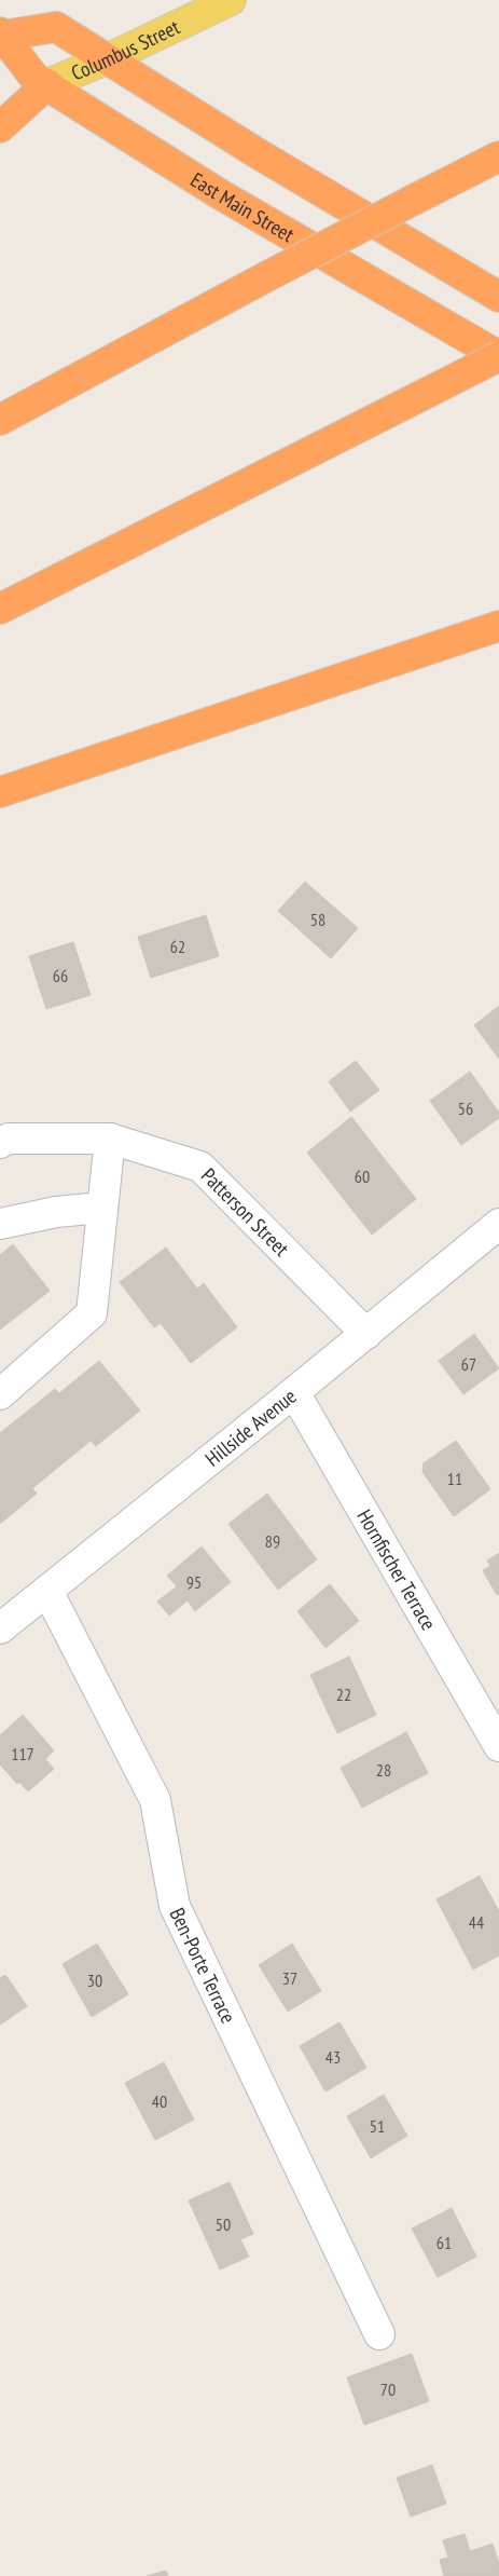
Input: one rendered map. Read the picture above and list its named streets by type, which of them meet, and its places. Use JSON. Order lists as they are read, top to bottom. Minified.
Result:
{"streets":{"highway":["East Main Street"],"main road":["Columbus Street"],"street":["Patterson Street","Hillside Avenue","Hornfischer Terrace","Ben-Porte Terrace"]},"crossings":[["Columbus Street","East Main Street"],["Patterson Street","Hillside Avenue"],["Hillside Avenue","Hornfischer Terrace"],["Hillside Avenue","Ben-Porte Terrace"]],"house_numbers":["58","62","66","56","60","67","11","89","95","22","117","28","44","37","30","43","40","51","50","61","70"]}
